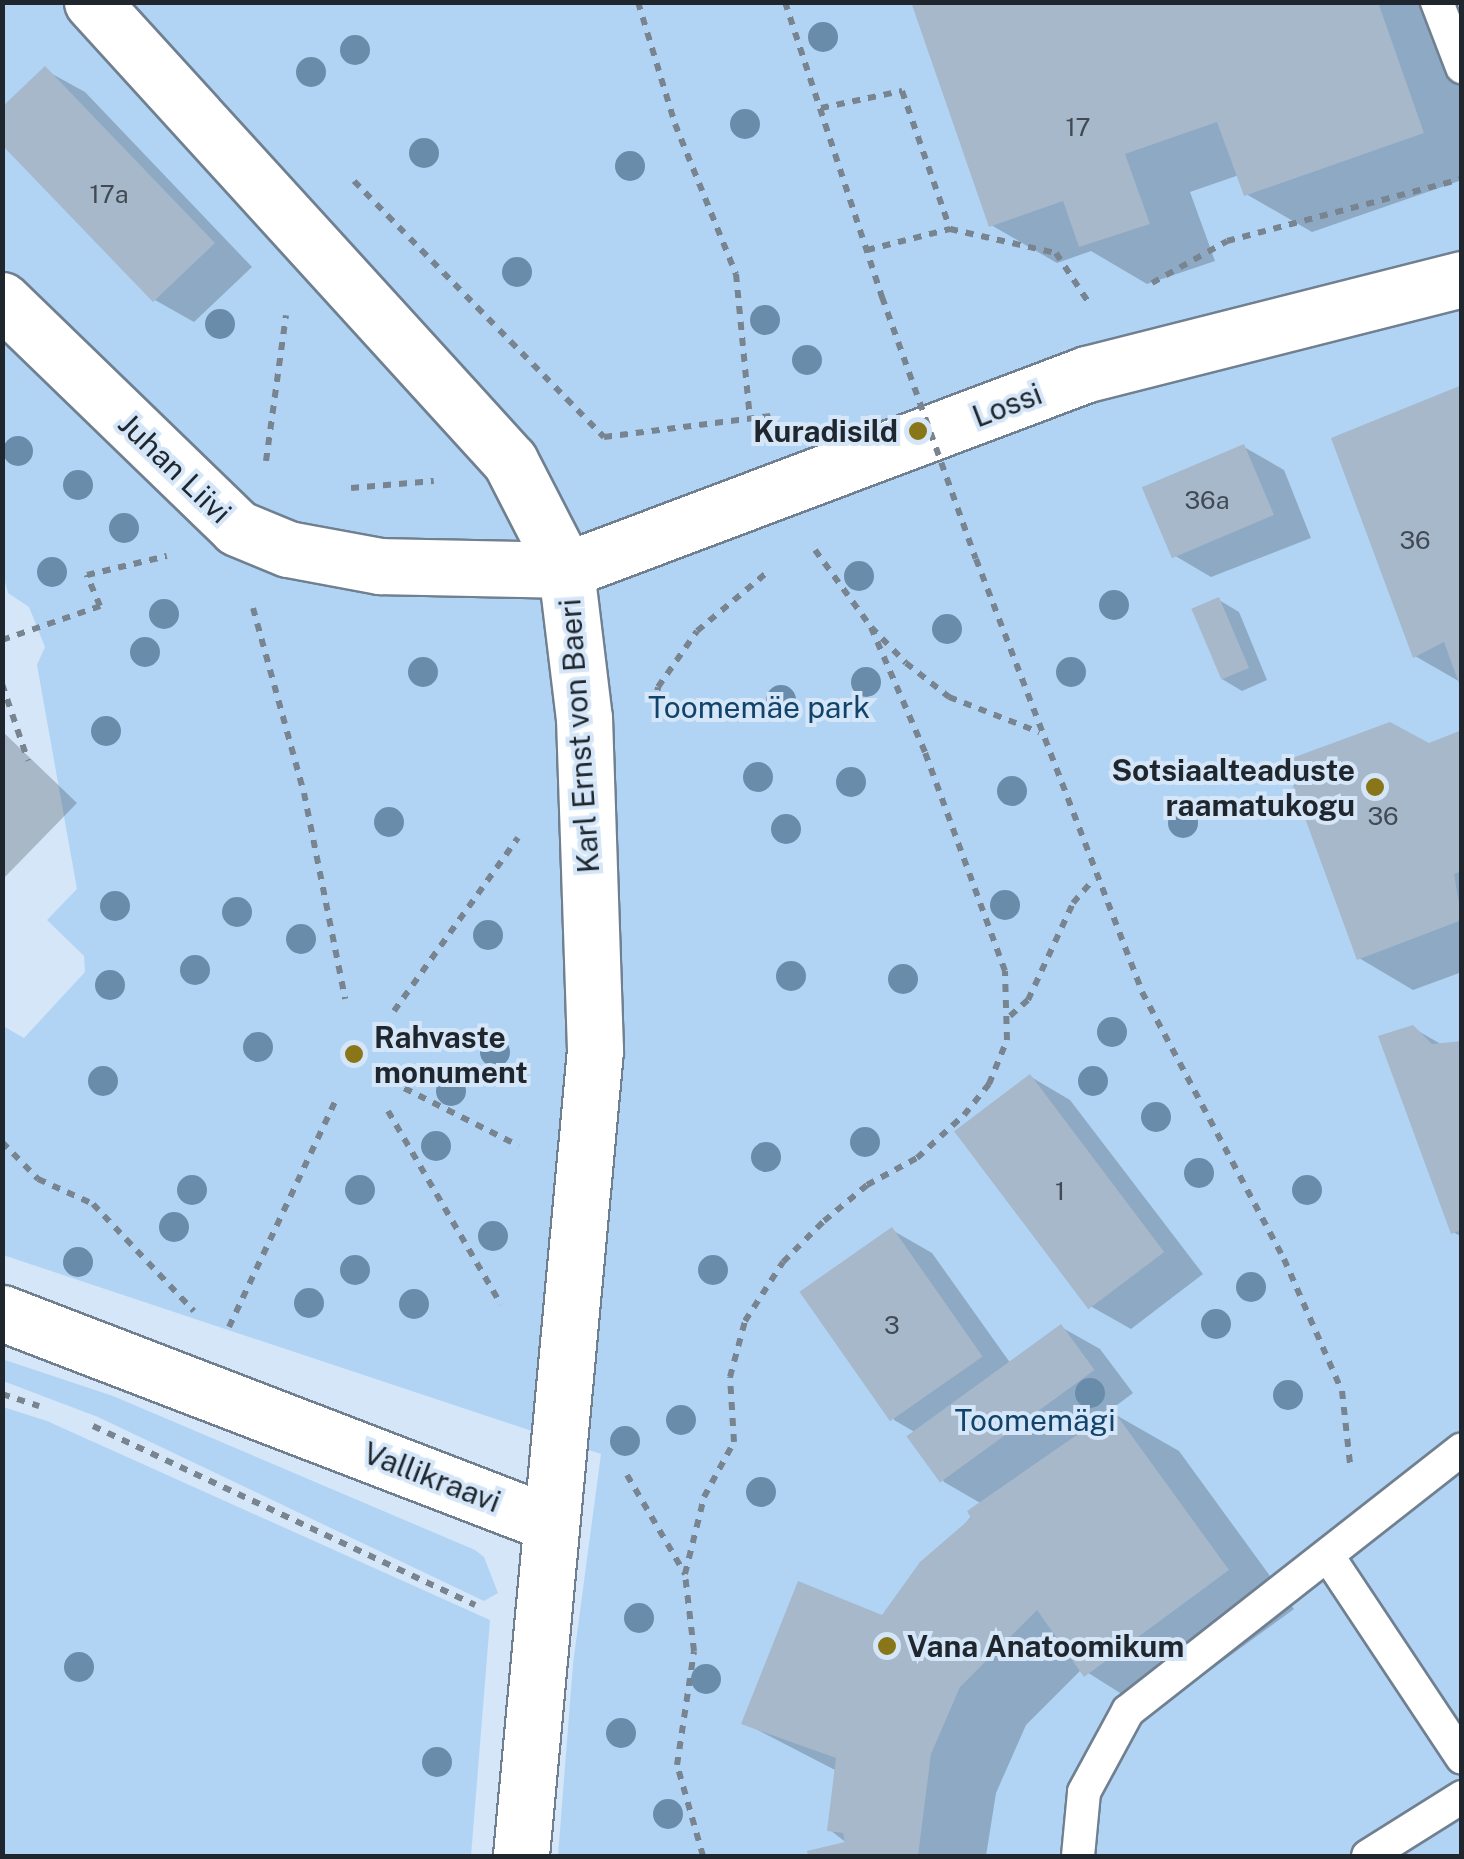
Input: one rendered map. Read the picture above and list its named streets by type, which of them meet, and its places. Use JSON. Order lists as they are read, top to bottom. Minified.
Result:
{"streets":{"street":["Lossi","Juhan Liivi","Karl Ernst von Baeri","Vallikraavi"]},"crossings":[["Lossi","Juhan Liivi"],["Lossi","Karl Ernst von Baeri"],["Juhan Liivi","Karl Ernst von Baeri"],["Karl Ernst von Baeri","Vallikraavi"]],"parks":["Toomemäe park","Toomemägi"],"places":["Kuradisild","Sotsiaalteaduste raamatukogu","Rahvaste monument","Vana Anatoomikum"],"house_numbers":["17","17a","36a","36","36","1","3"]}
